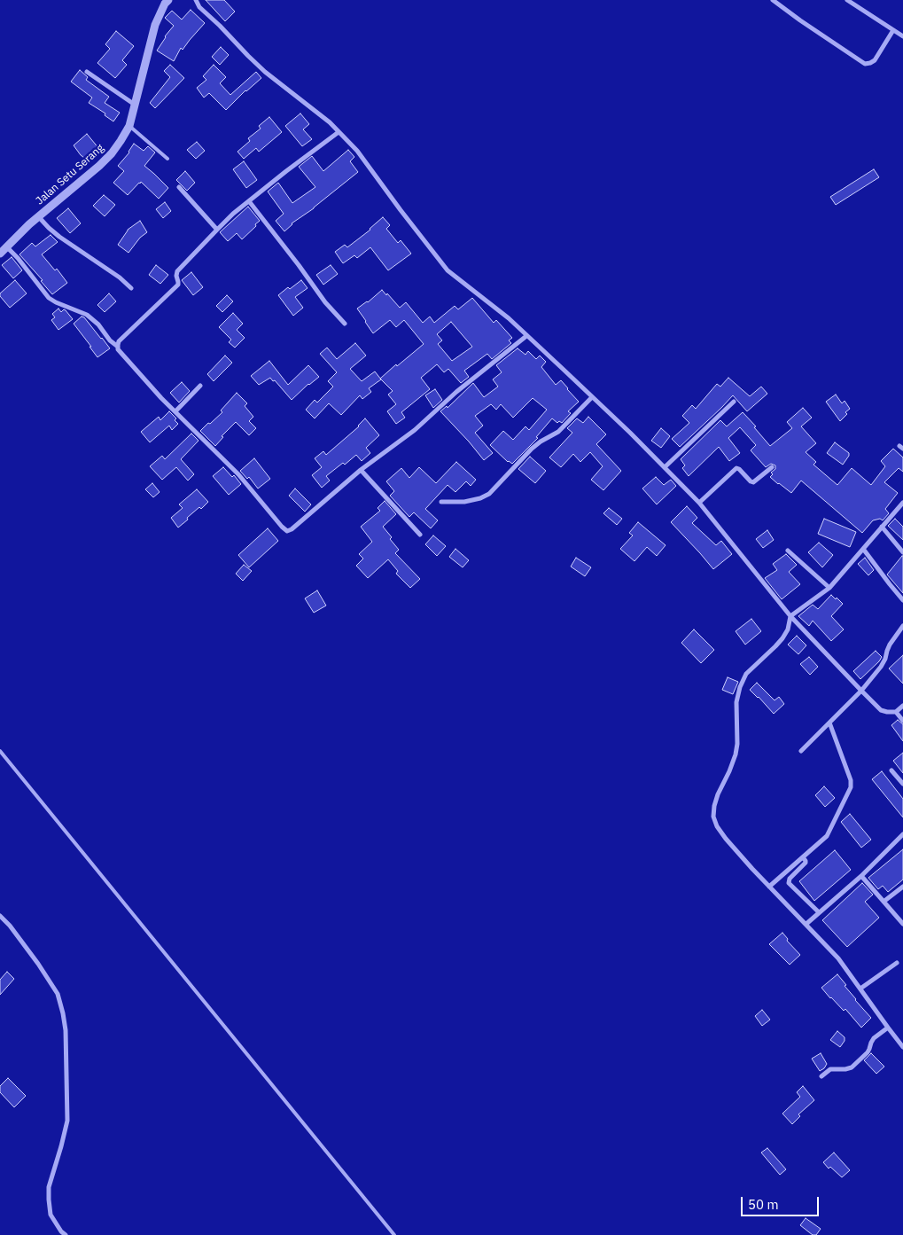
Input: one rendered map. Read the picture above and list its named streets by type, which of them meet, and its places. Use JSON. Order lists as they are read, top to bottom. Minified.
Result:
{"streets":{"street":["Jalan Setu Serang"]},"scale_bar":"50 m"}
